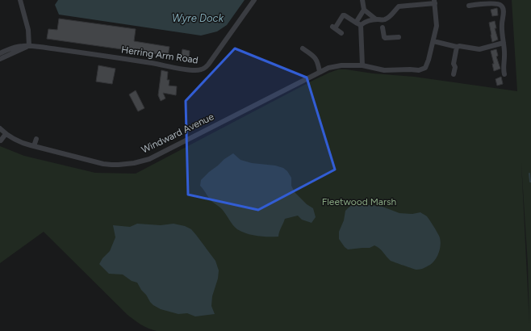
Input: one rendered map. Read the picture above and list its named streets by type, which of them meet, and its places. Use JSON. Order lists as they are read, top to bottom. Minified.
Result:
{"streets":{"street":["Herring Arm Road","Windward Avenue"]},"water":["Wyre Dock"],"parks":["Fleetwood Marsh"]}
